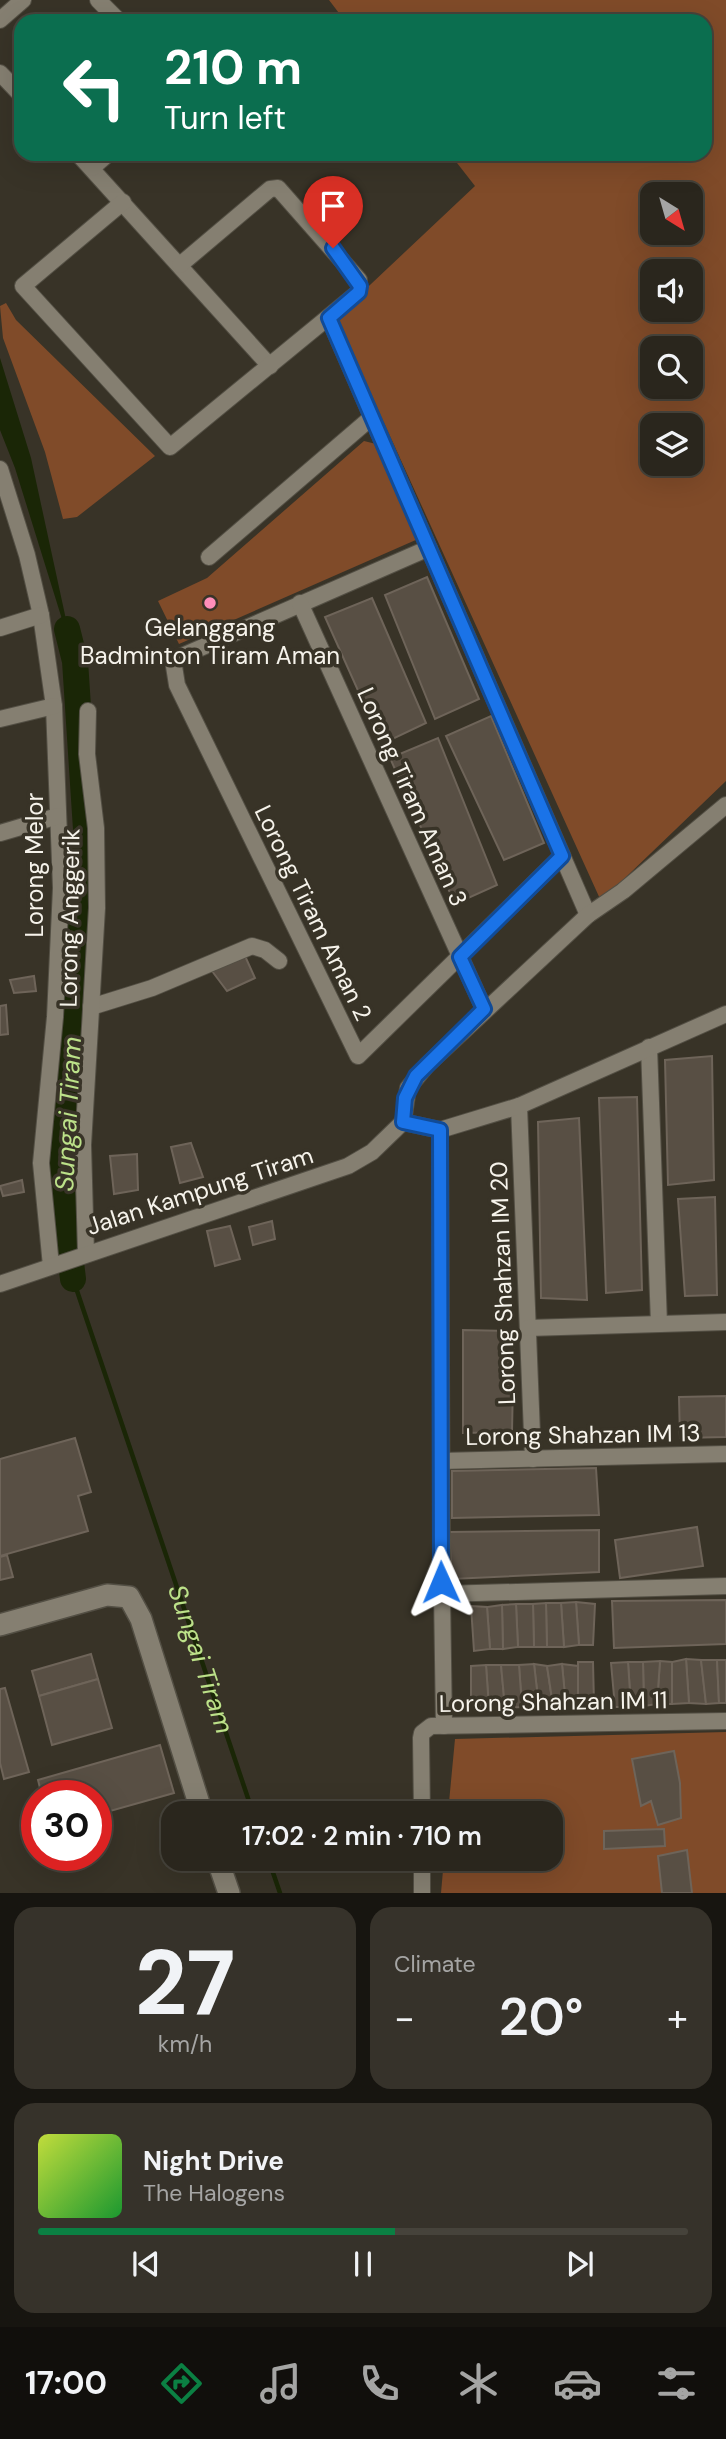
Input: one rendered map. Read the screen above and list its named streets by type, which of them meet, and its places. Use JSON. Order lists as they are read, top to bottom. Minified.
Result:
{"streets":{"street":["Lorong Tiram Aman 3","Lorong Melor","Lorong Tiram Aman 2","Lorong Anggerik","Jalan Kampung Tiram","Lorong Shahzan IM 20","Lorong Shahzan IM 13","Lorong Shahzan IM 11"]},"crossings":[["Lorong Tiram Aman 3","Lorong Tiram Aman 2"],["Lorong Melor","Jalan Kampung Tiram"],["Lorong Anggerik","Jalan Kampung Tiram"],["Lorong Shahzan IM 20","Lorong Shahzan IM 13"]],"water":["Sungai Tiram"],"places":["Gelanggang Badminton Tiram Aman"],"north":"bottom right","page":{"turn":["210 m","Turn left"],"limit":"30","trip":"17:02 · 2 min · 710 m","tile":[["27","km/h"],"Climate"],"heat":["−","20°","+"],"song":["Night Drive","The Halogens"],"tabs":"17:00"}}
